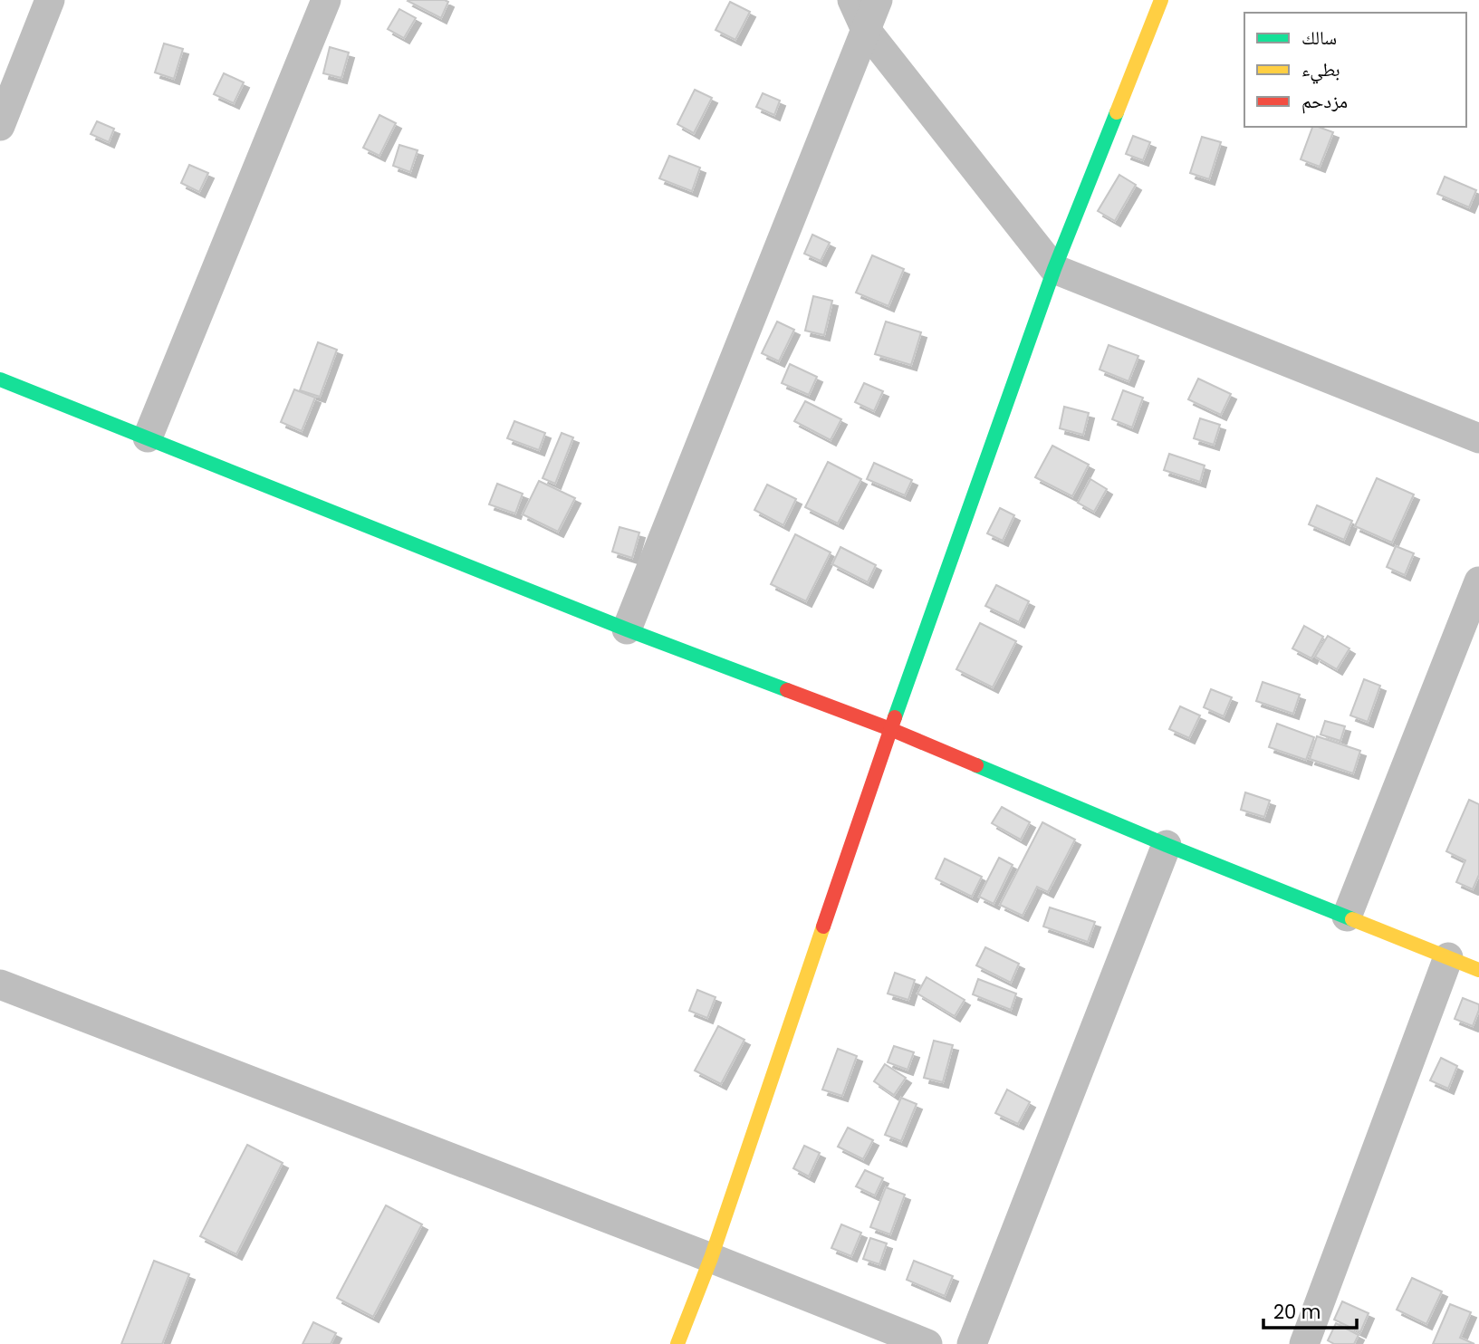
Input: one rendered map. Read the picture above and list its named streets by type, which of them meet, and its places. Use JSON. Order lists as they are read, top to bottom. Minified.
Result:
{"legend":["سالك","بطيء","مزدحم"],"scale_bar":"20 m"}
